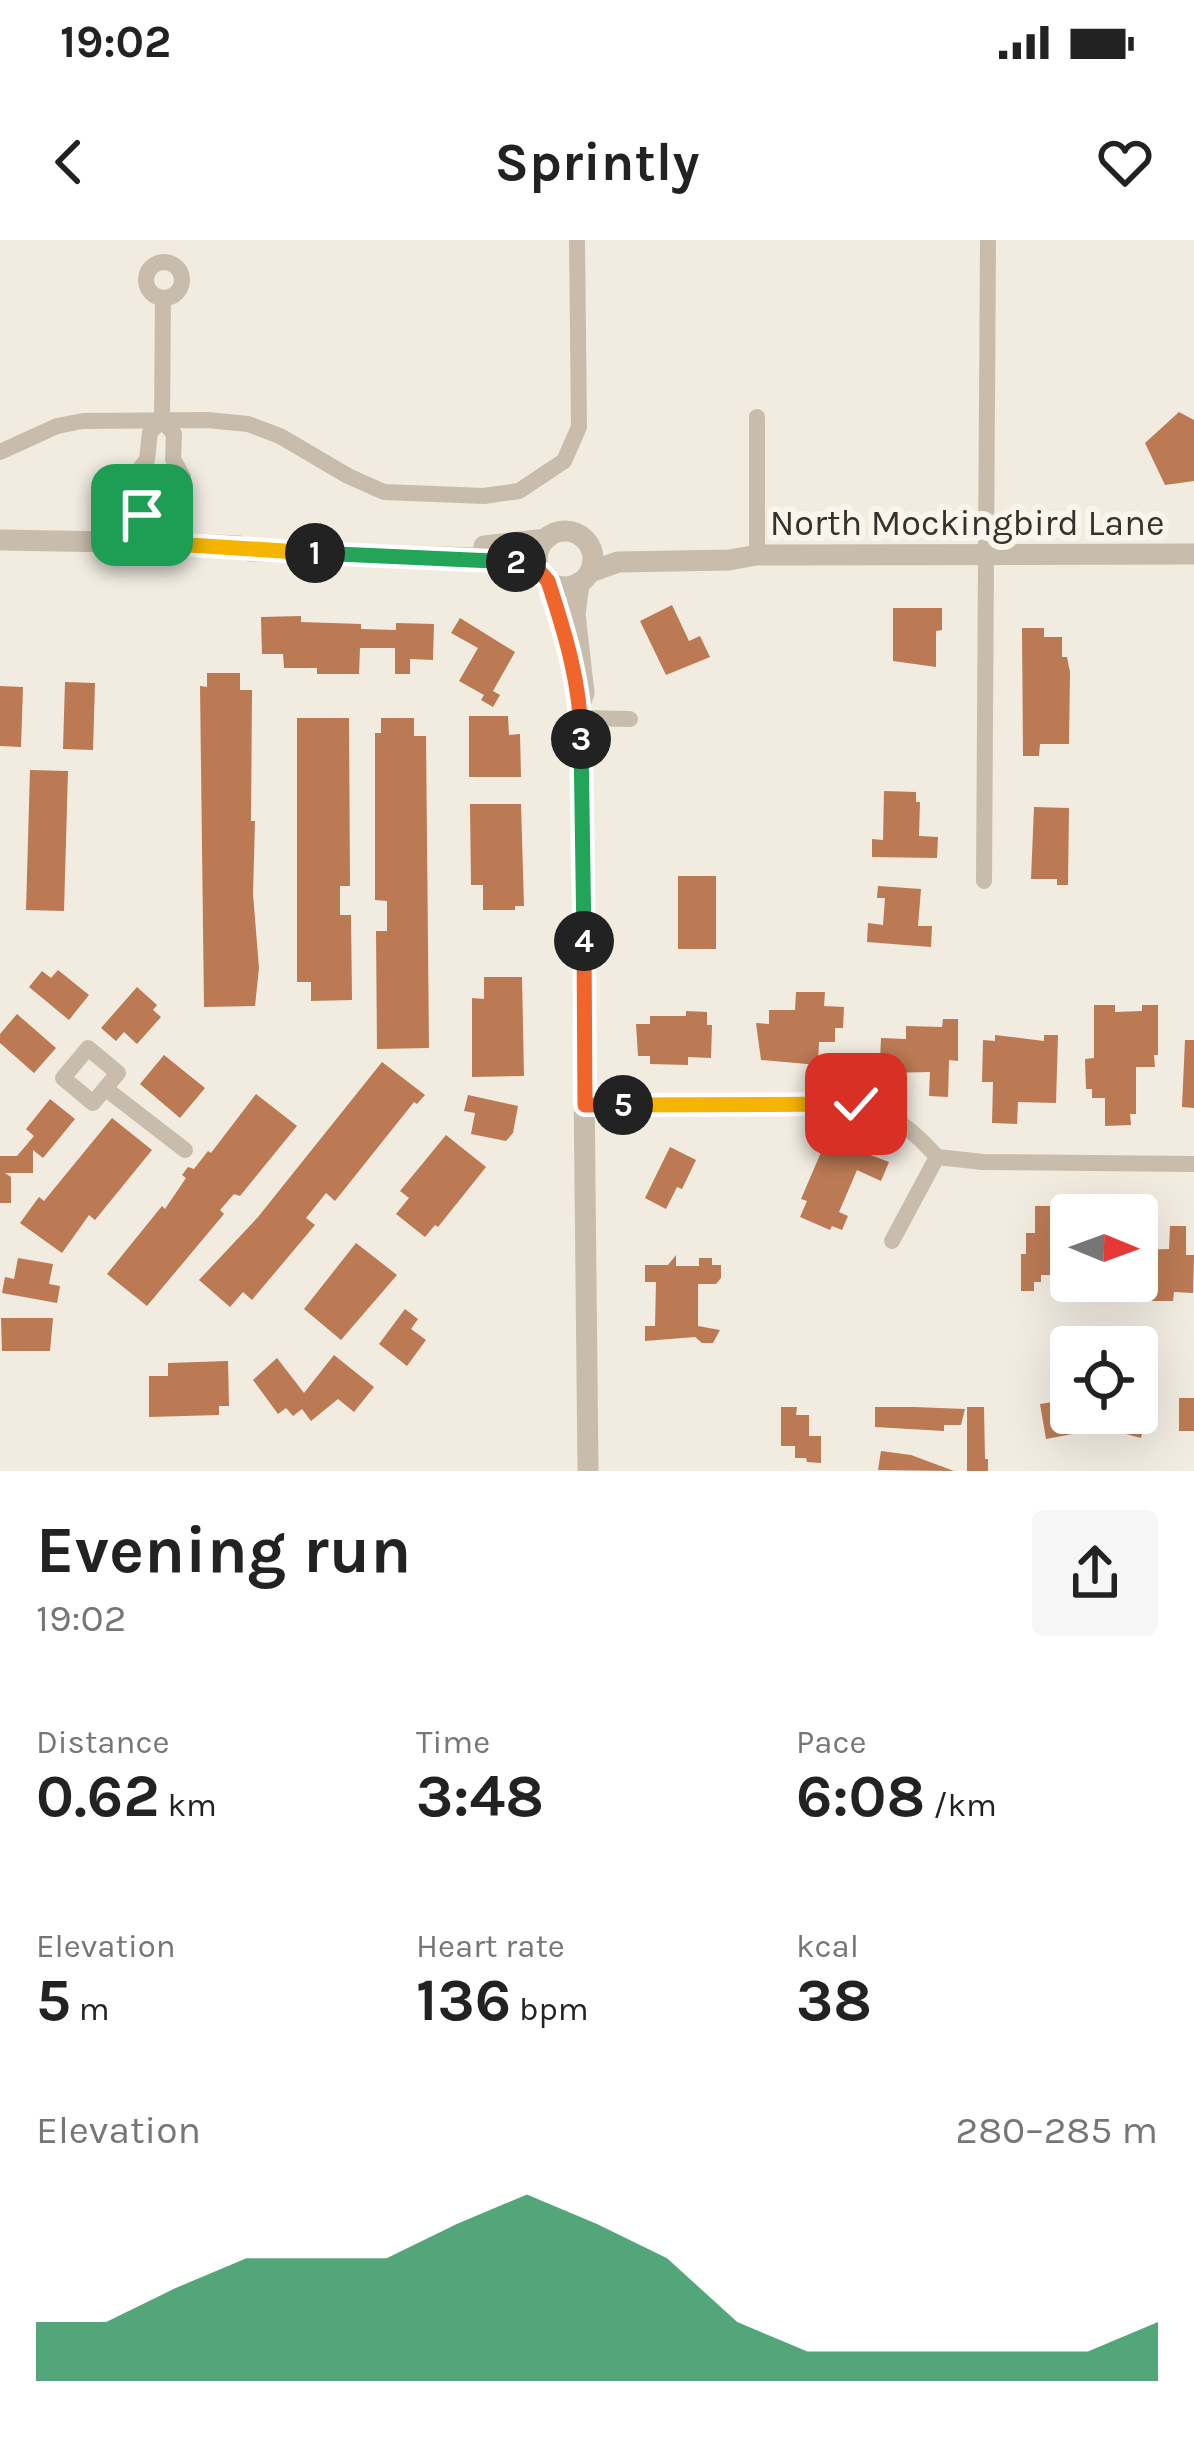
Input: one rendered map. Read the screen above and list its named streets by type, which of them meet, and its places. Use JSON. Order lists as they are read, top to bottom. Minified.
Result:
{"streets":{"street":["North Mockingbird Lane"]},"north":"right","page":{"status":"19:02","header":"Sprintly","pins":["1","2","3","4","5"],"heading":["Evening run","19:02"],"stats":[["Distance","0.62 km"],["Time","3:48"],["Pace","6:08 /km"],["Elevation","5 m"],["Heart rate","136 bpm"],["kcal","38"]],"chart":["Elevation","280–285 m"]}}
